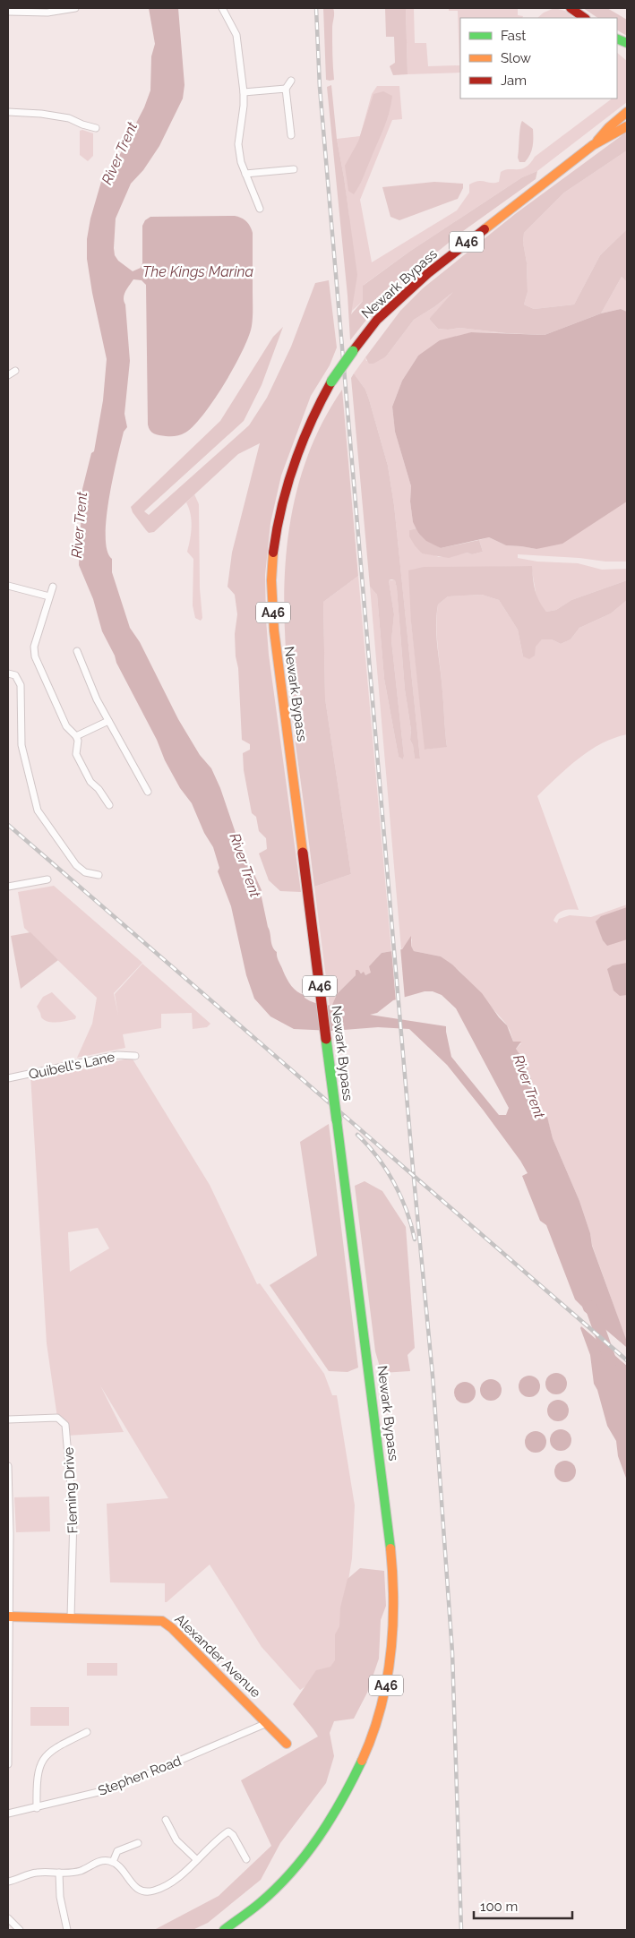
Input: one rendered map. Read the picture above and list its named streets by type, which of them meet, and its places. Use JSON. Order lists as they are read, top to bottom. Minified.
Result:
{"streets":{"main road":["A46","Newark Bypass","Alexander Avenue"],"street":["Quibell's Lane","Fleming Drive","Stephen Road"]},"crossings":[["Fleming Drive","Alexander Avenue"],["Alexander Avenue","Stephen Road"]],"water":["River Trent","The Kings Marina"],"legend":["Fast","Slow","Jam"],"scale_bar":"100 m"}
